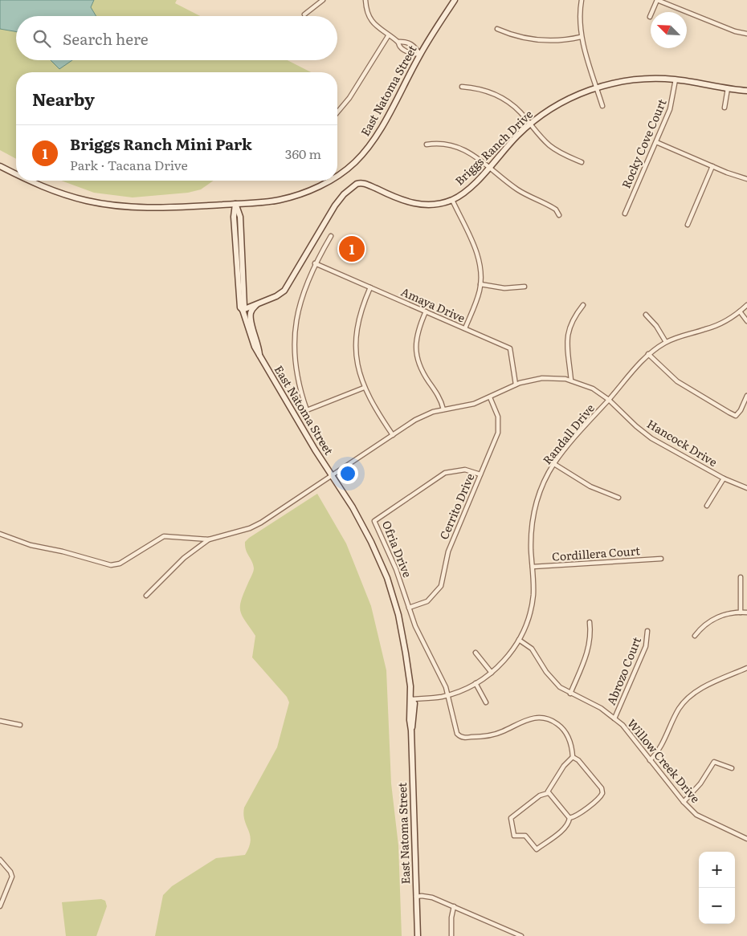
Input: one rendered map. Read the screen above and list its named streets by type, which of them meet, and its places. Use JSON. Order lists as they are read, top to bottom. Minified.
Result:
{"streets":{"main road":["East Natoma Street","Briggs Ranch Drive"],"street":["Rocky Cove Court","Amaya Drive","Randall Drive","Hancock Drive","Cerrito Drive","Ofria Drive","Cordillera Court","Abrozo Court","Willow Creek Drive"]},"crossings":[["East Natoma Street","Briggs Ranch Drive"],["East Natoma Street","Randall Drive"],["East Natoma Street","Hancock Drive"],["Rocky Cove Court","Briggs Ranch Drive"],["Amaya Drive","Hancock Drive"],["Randall Drive","Hancock Drive"],["Randall Drive","Ofria Drive"],["Randall Drive","Cordillera Court"],["Randall Drive","Willow Creek Drive"],["Hancock Drive","Cerrito Drive"],["Cerrito Drive","Ofria Drive"],["Abrozo Court","Willow Creek Drive"]],"north":"top left","page":{"search":"Search here","heading":"Nearby","list":[{"mark":"1","name":"Briggs Ranch Mini Park","note":"Park · Tacana Drive","value":"360 m"}],"pins":"1","map_buttons":["+","−"]}}
